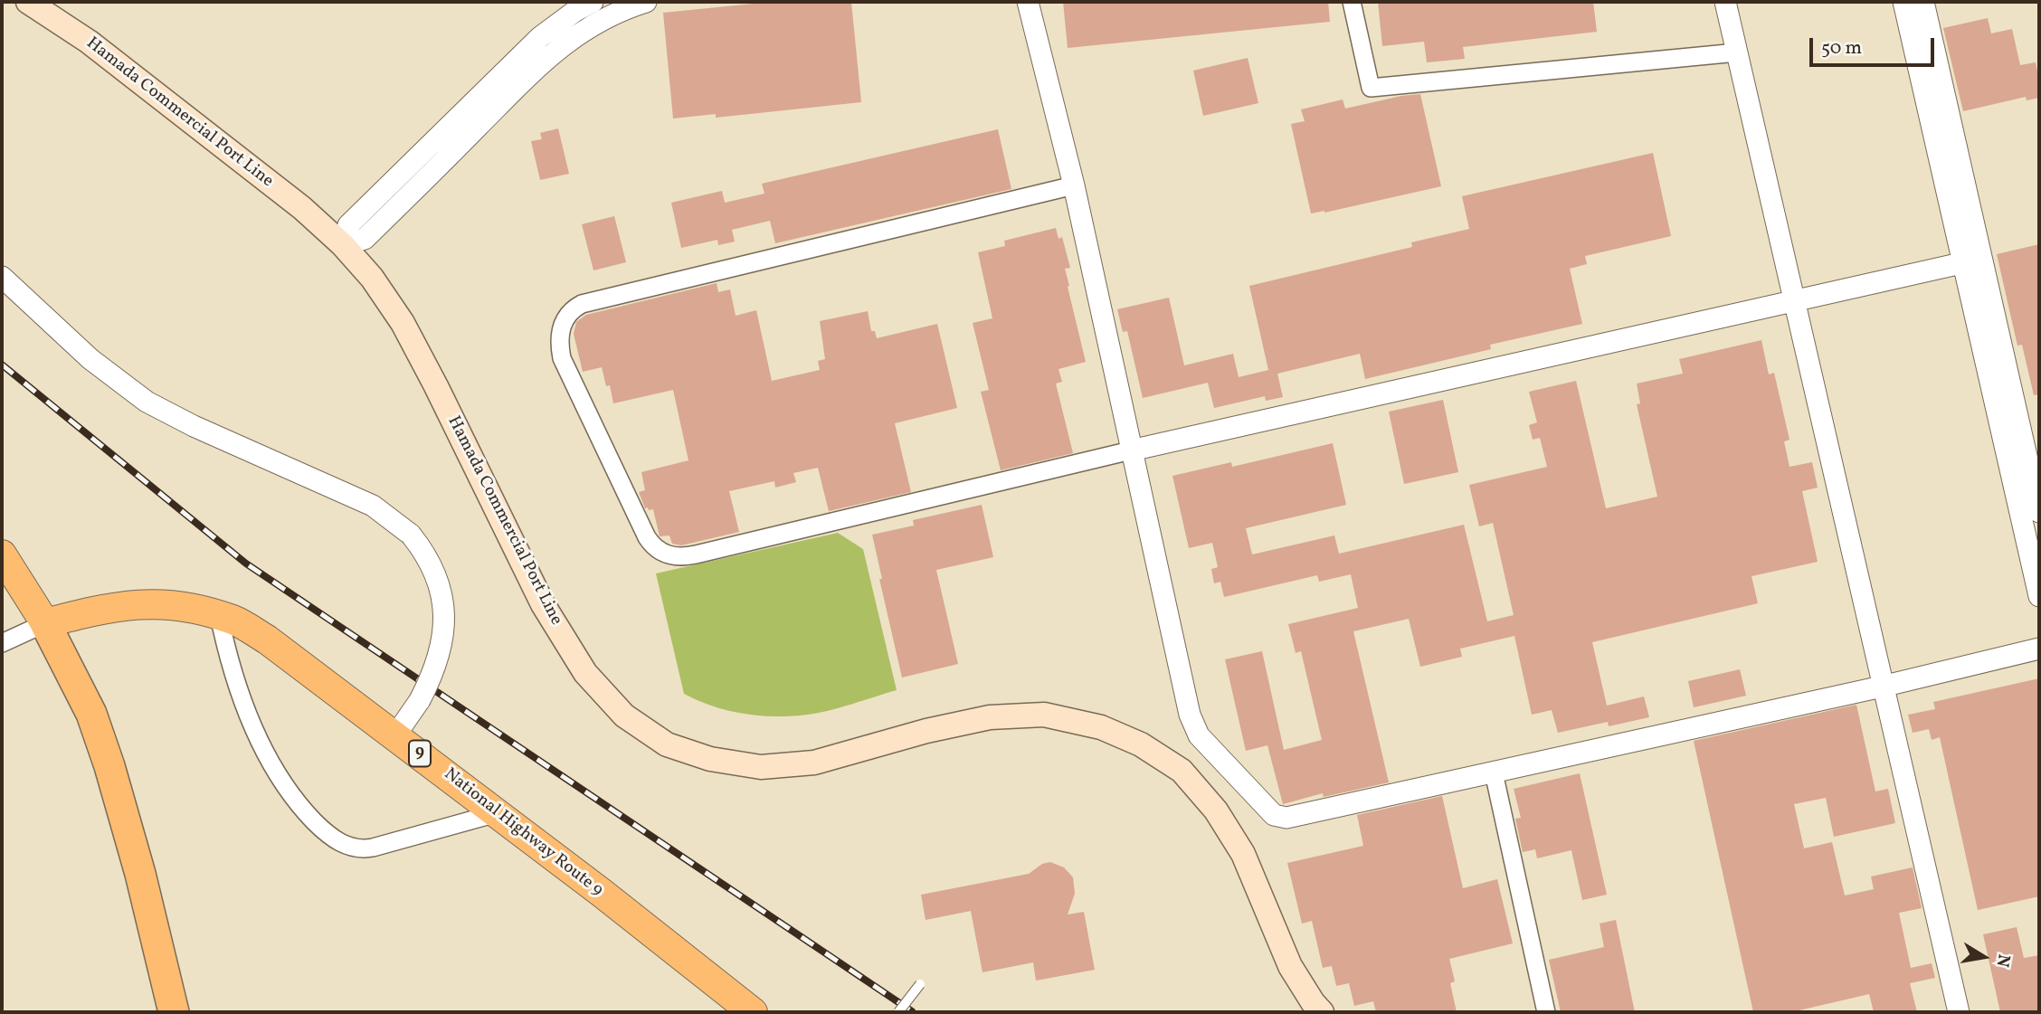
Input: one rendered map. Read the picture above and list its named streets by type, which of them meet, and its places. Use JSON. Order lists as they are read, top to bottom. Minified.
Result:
{"streets":{"highway":["9","National Highway Route 9"],"main road":["Hamada Commercial Port Line"]},"scale_bar":"50 m","north":"right"}
